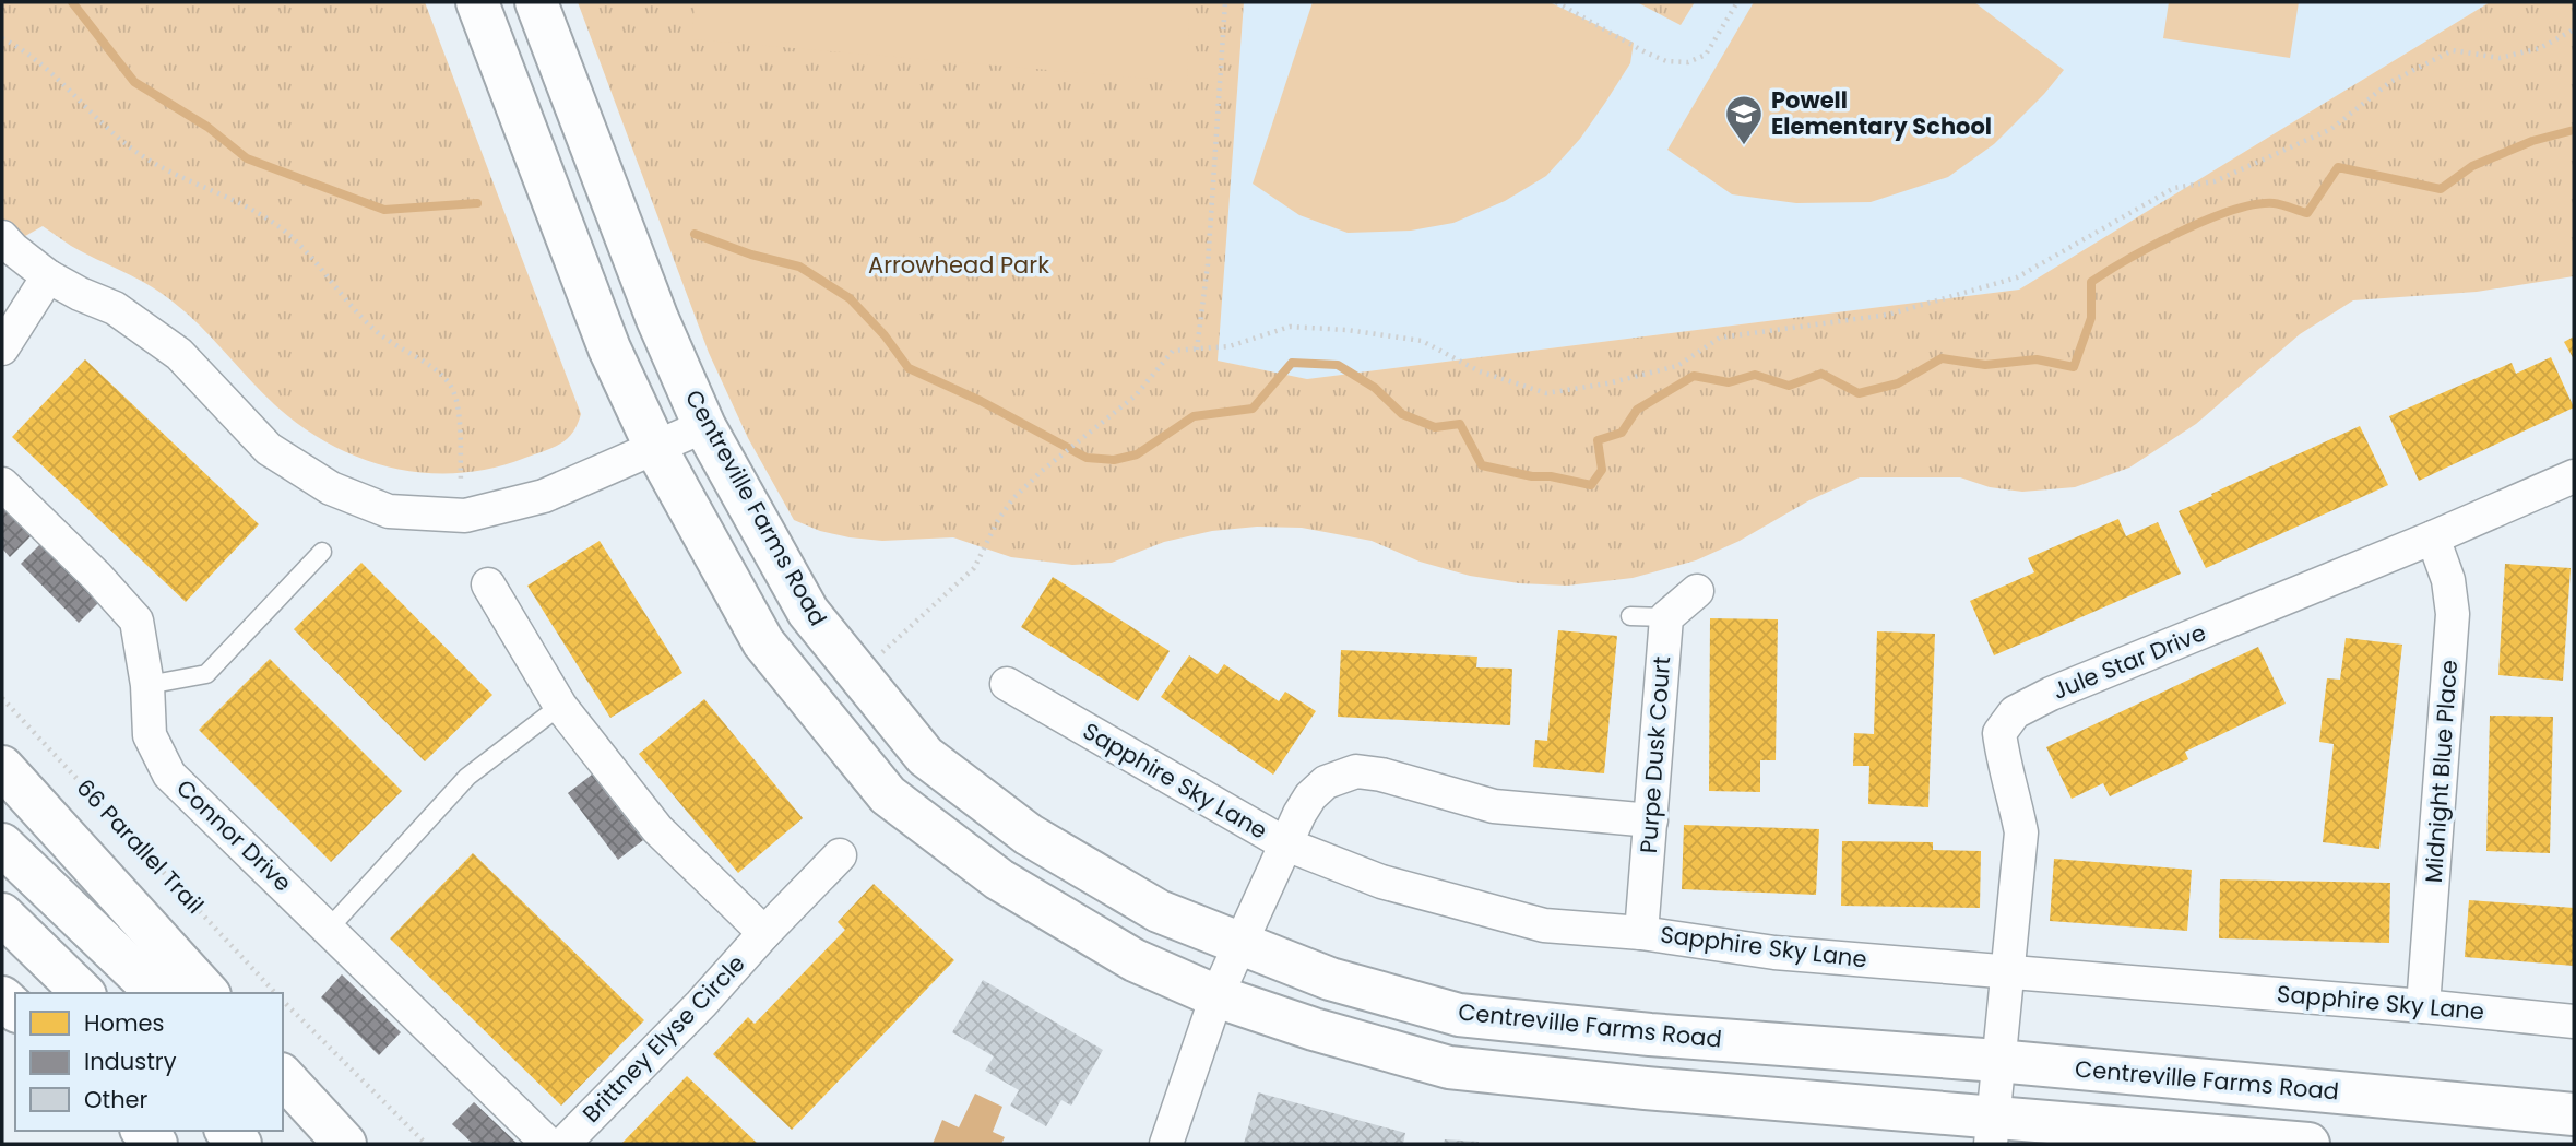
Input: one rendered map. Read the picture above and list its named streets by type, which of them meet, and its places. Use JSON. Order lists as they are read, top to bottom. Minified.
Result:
{"streets":{"main road":["Centreville Farms Road"],"street":["Jule Star Drive","Purpe Dusk Court","Midnight Blue Place","Sapphire Sky Lane","Connor Drive","Brittney Elyse Circle"],"path":["66 Parallel Trail"]},"crossings":[["Centreville Farms Road","Jule Star Drive"],["Jule Star Drive","Midnight Blue Place"],["Jule Star Drive","Sapphire Sky Lane"],["Purpe Dusk Court","Sapphire Sky Lane"],["Midnight Blue Place","Sapphire Sky Lane"]],"parks":["Arrowhead Park"],"places":{"school or university":["Powell Elementary School"]},"legend":["Homes","Industry","Other"]}
